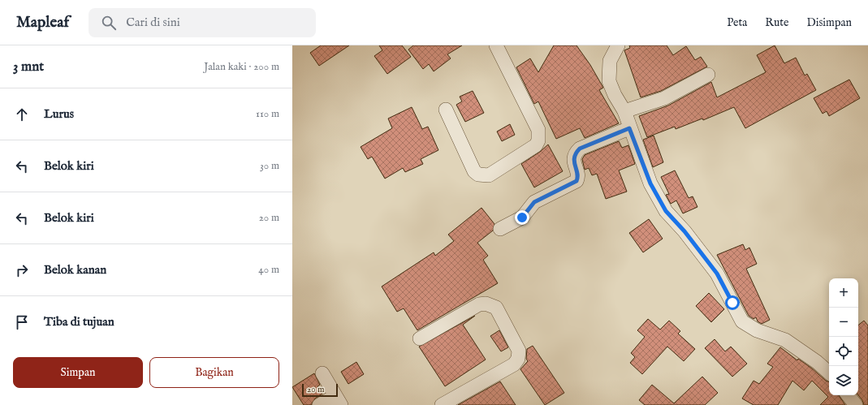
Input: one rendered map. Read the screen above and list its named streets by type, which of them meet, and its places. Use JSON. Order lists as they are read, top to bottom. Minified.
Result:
{"scale_bar":"20 m","page":{"header":"Mapleaf","search":"Cari di sini","nav":["Peta","Rute","Disimpan"],"heading":["3 mnt","Jalan kaki · 200 m"],"list":[["Lurus","110 m"],["Belok kiri","30 m"],["Belok kiri","20 m"],["Belok kanan","40 m"],"Tiba di tujuan"],"map_buttons":["+","−"],"buttons":["Simpan","Bagikan"],"scale":"20 m"}}
